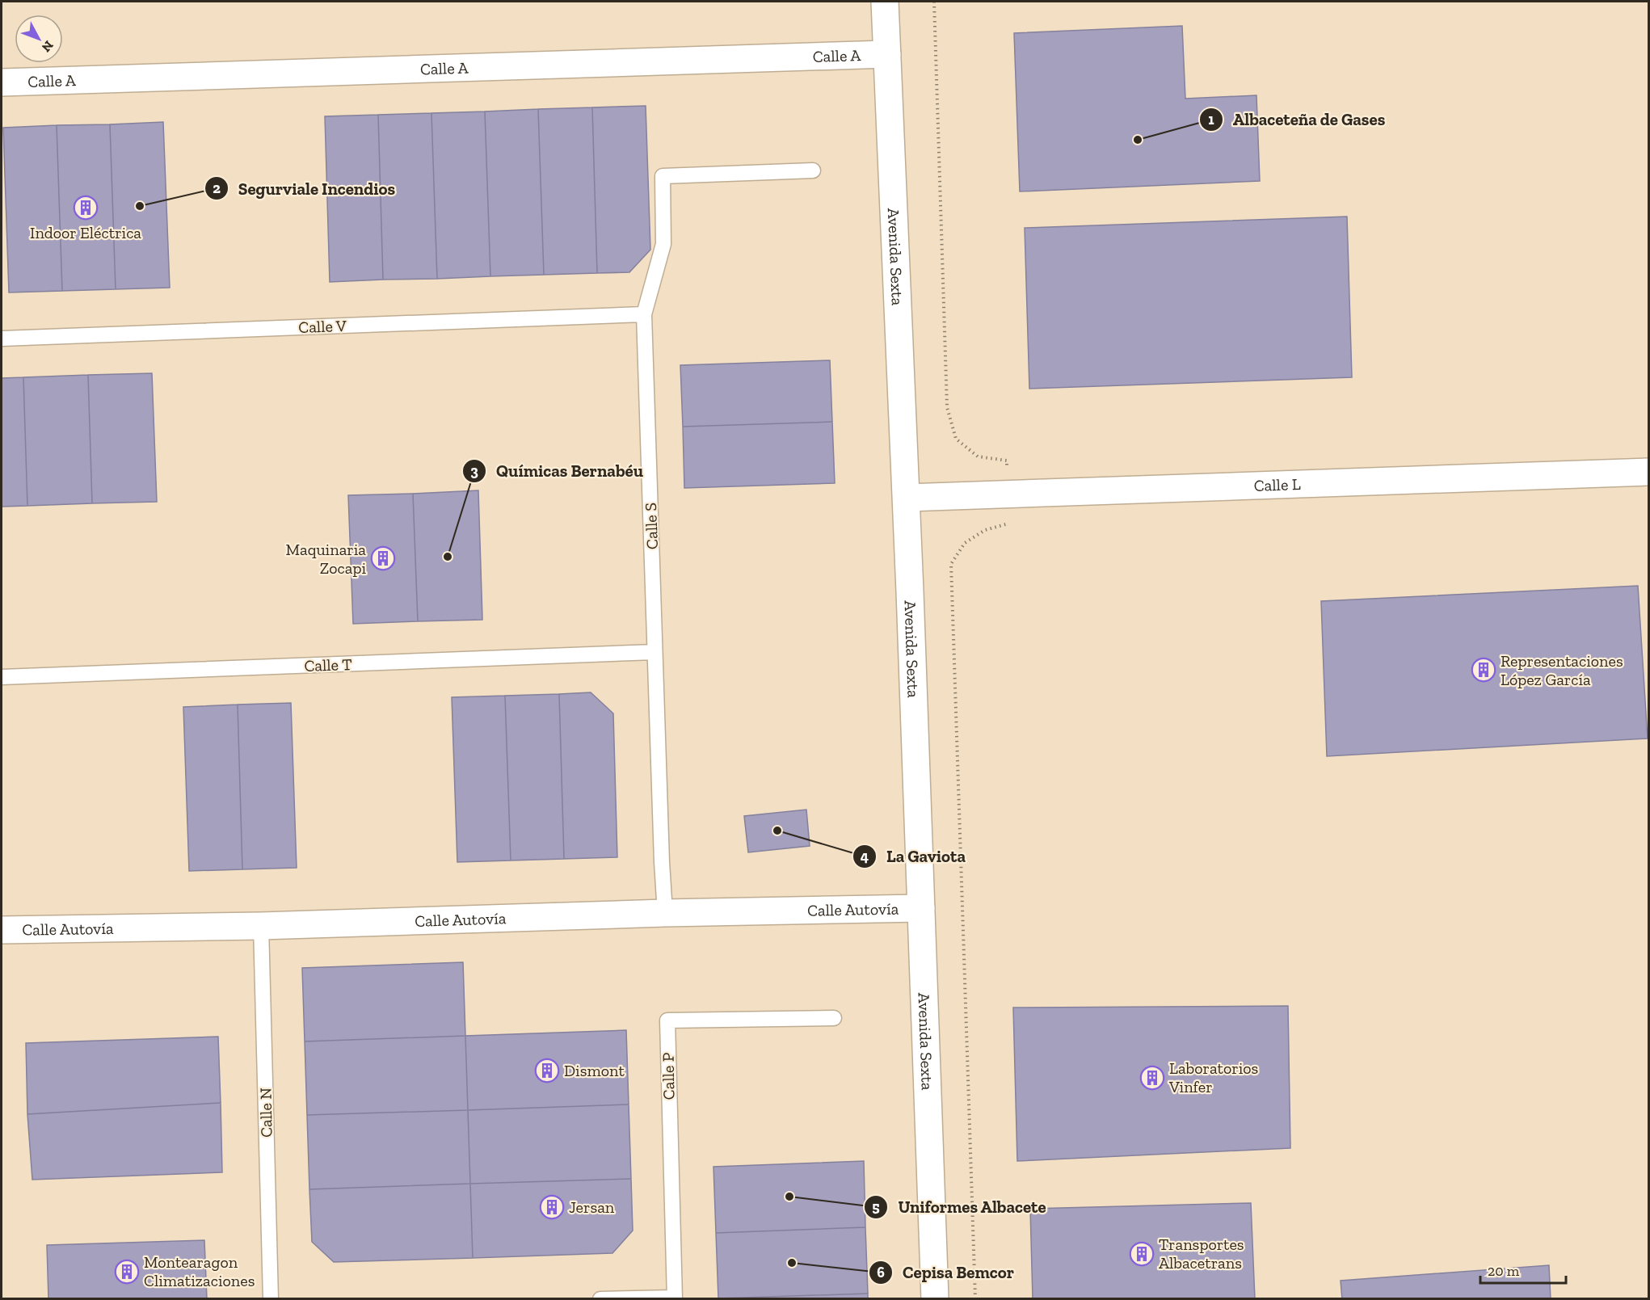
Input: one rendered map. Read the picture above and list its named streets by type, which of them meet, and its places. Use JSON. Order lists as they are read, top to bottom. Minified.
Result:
{"streets":{"street":["Calle A","Avenida Sexta","Calle L","Calle Autovía"],"lane":["Calle V","Calle S","Calle T","Calle P","Calle N"]},"crossings":[["Calle A","Avenida Sexta"],["Avenida Sexta","Calle L"],["Avenida Sexta","Calle Autovía"],["Calle V","Calle S"],["Calle S","Calle T"],["Calle S","Calle Autovía"],["Calle Autovía","Calle N"]],"places":{"other":["Albaceteña de Gases","Segurviale Incendios","Químicas Bernabéu","La Gaviota","Uniformes Albacete","Cepisa Bemcor"],"building":["Indoor Eléctrica","Maquinaria Zocapi","Representaciones López García","Dismont","Laboratorios Vinfer","Jersan","Transportes Albacetrans","Montearagon Climatizaciones"]},"scale_bar":"20 m","north":"bottom right"}
